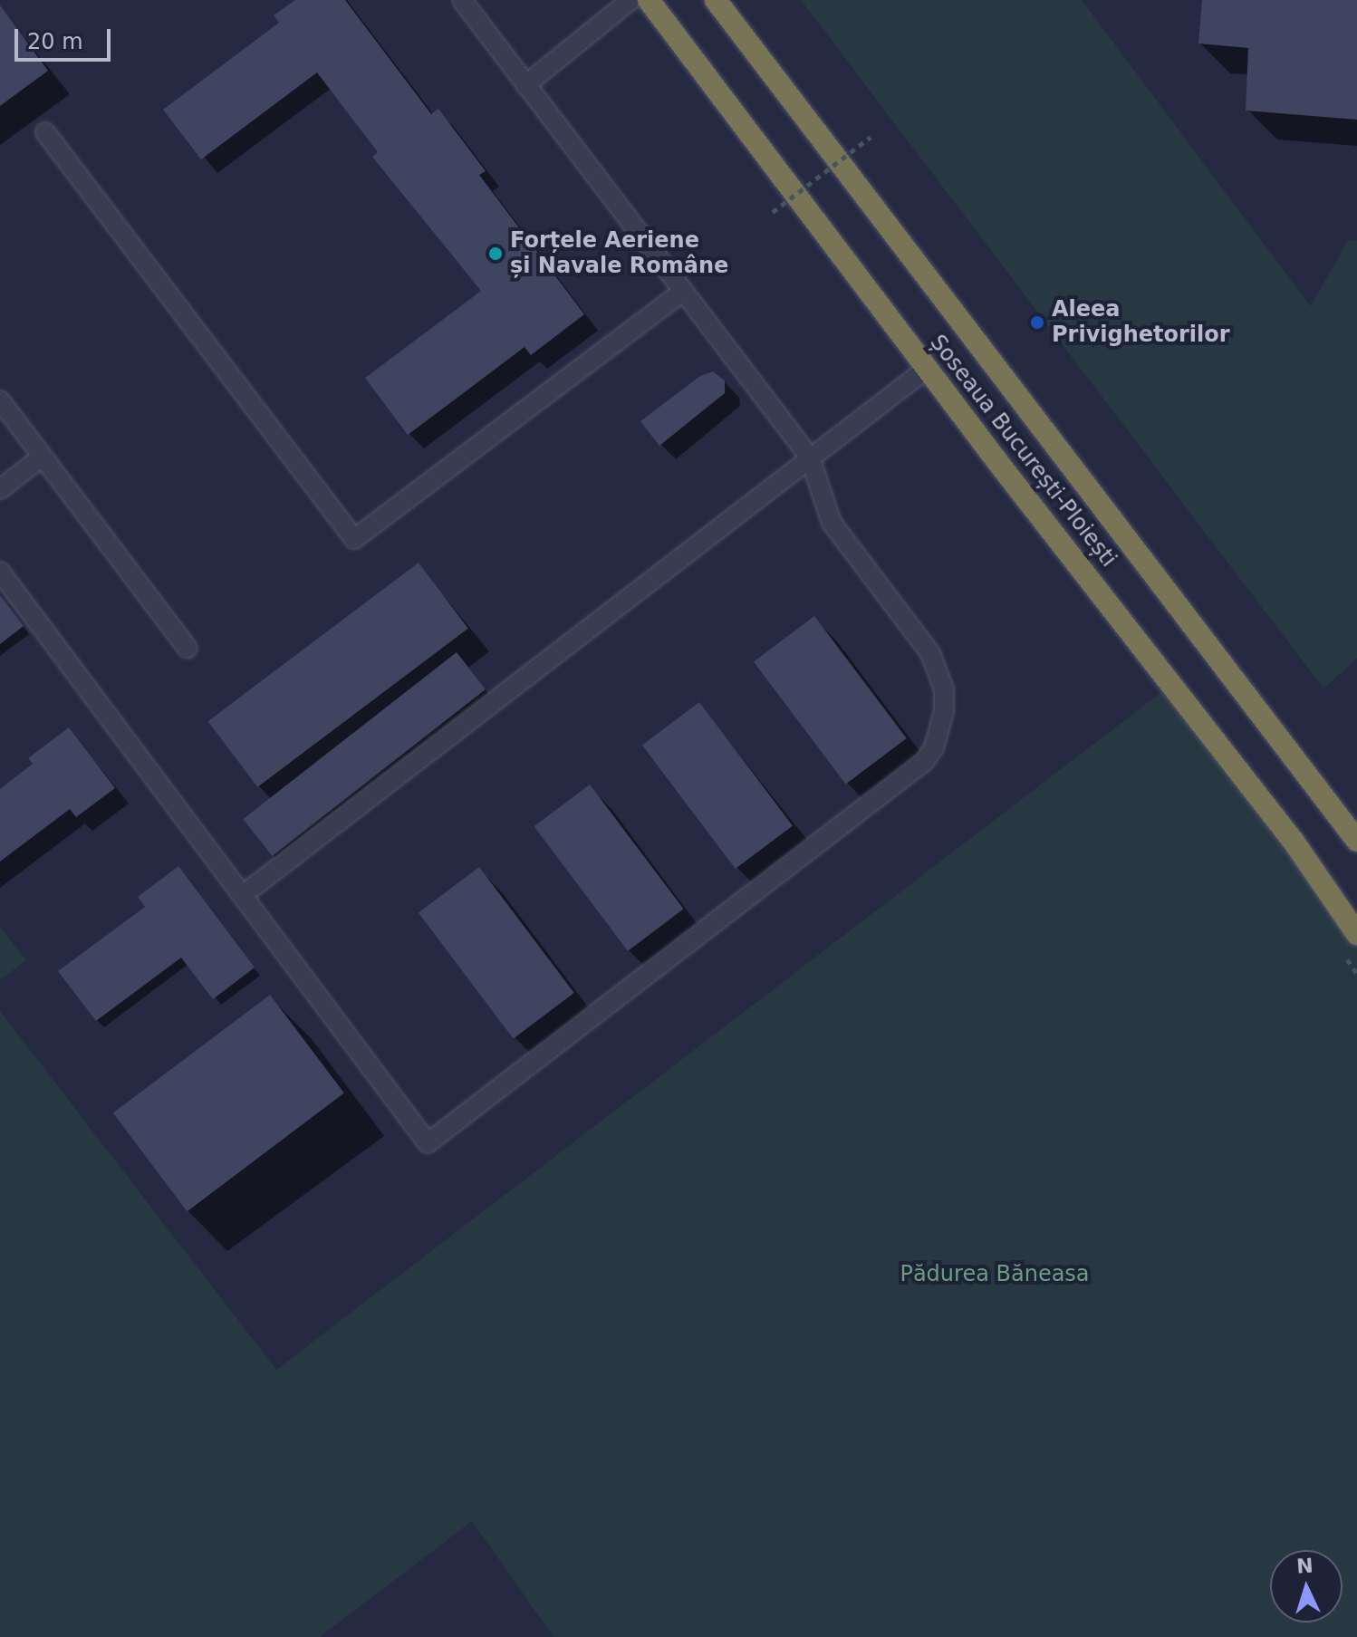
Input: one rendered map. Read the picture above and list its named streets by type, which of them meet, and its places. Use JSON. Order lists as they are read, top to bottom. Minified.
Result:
{"streets":{"highway":["Șoseaua București-Ploiești"]},"parks":["Pădurea Băneasa"],"places":["Forțele Aeriene și Navale Române","Aleea Privighetorilor"],"scale_bar":"20 m","north":"top"}
